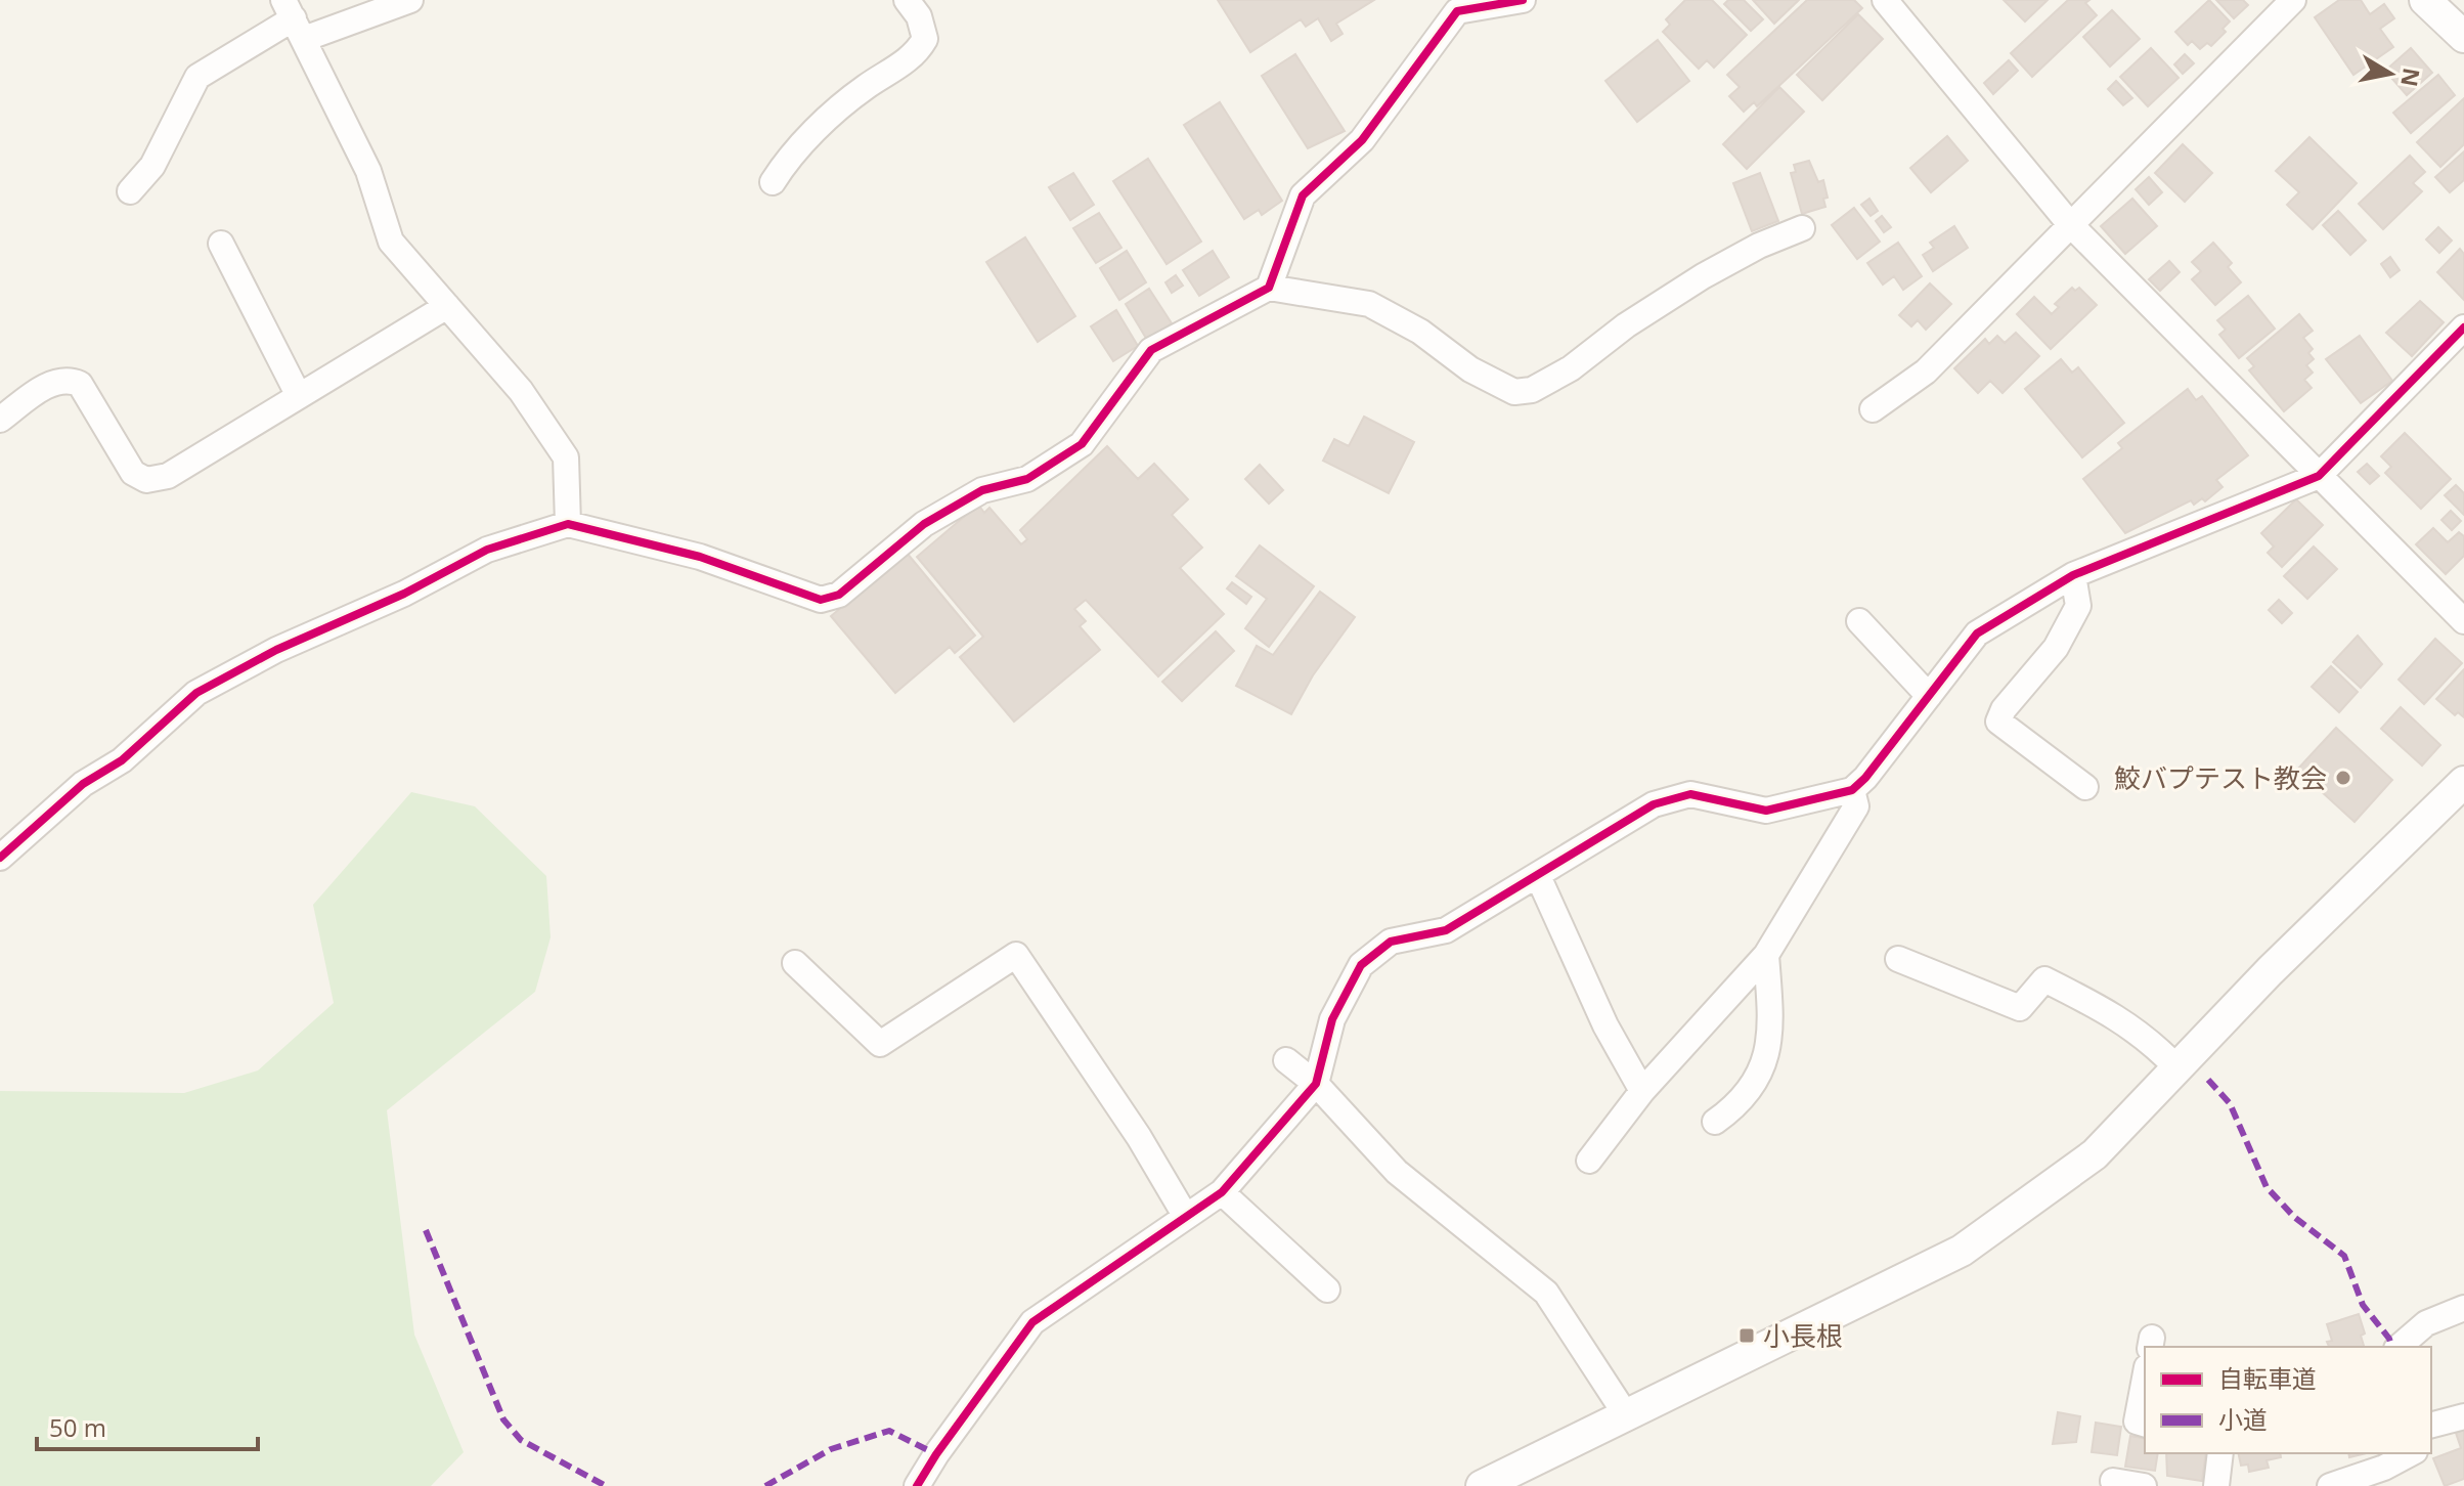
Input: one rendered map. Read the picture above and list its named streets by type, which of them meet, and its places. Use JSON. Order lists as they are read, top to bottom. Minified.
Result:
{"places":{"other":["鮫バプテスト教会"],"transit":["小長根"]},"legend":["自転車道","小道"],"scale_bar":"50 m","north":"right"}
